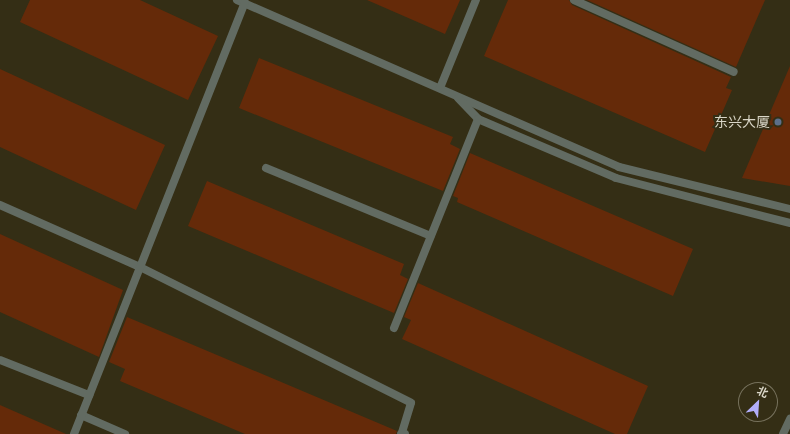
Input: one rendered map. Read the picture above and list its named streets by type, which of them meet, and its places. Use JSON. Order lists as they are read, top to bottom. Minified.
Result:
{"places":["东兴大厦"],"north":"top right"}
